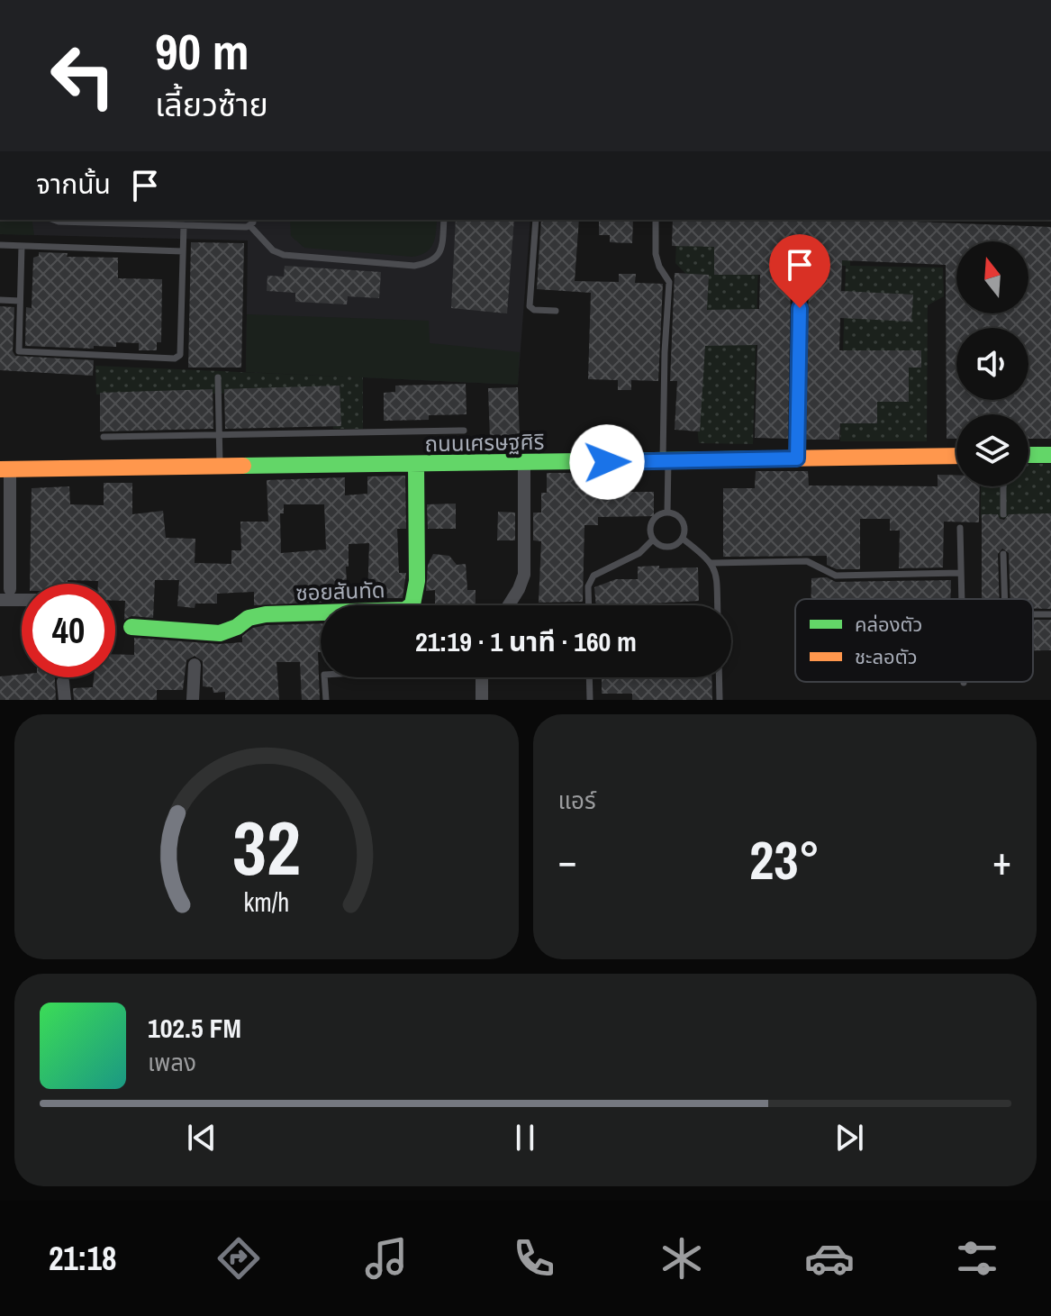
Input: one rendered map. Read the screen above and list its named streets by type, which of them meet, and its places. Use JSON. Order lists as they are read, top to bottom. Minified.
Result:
{"streets":{"street":["ถนนเศรษฐศิริ","ซอยสันทัด"]},"crossings":[["ถนนเศรษฐศิริ","ซอยสันทัด"]],"legend":["คล่องตัว","ชะลอตัว"],"north":"top","page":{"turn":["90 m","เลี้ยวซ้าย"],"then":"จากนั้น","limit":"40","trip":"21:19 · 1 นาที · 160 m","tile":"แอร์","heat":["−","23°","+"],"song":["102.5 FM","เพลง"],"tabs":"21:18","gauge":["32","km/h"]}}
